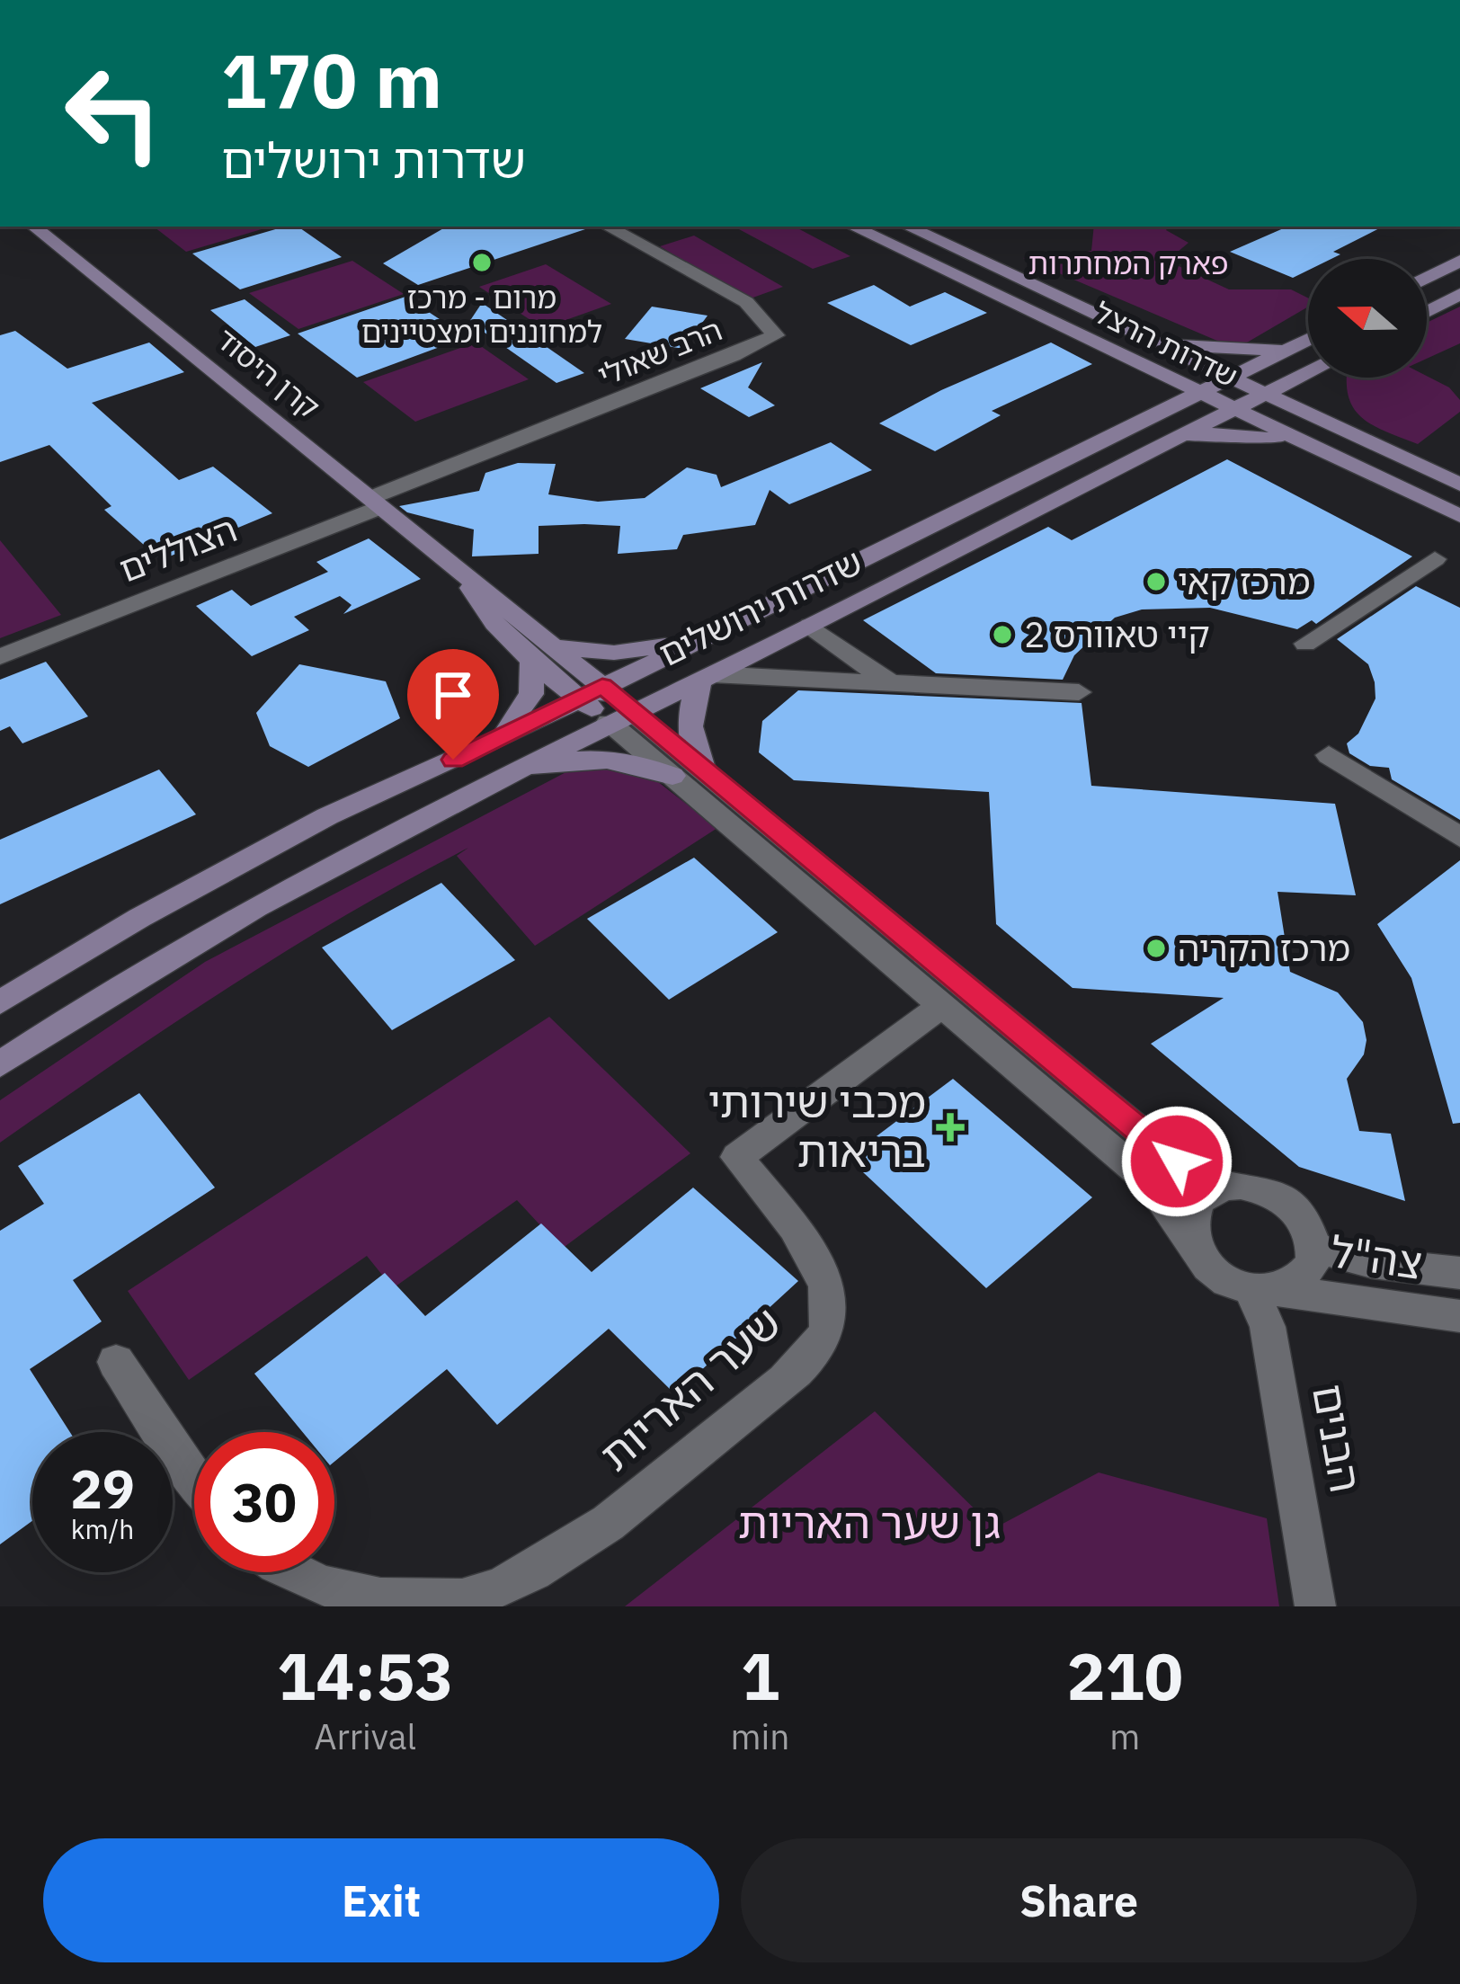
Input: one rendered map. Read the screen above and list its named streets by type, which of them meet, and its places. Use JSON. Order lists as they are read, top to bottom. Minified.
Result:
{"streets":{"main road":["שדרות הרצל","קרן היסוד","שדרות ירושלים"],"street":["הרב שאולי","הצוללים","צה\"ל","שער האריות","הבנים"]},"crossings":[["שדרות הרצל","שדרות ירושלים"],["הרב שאולי","קרן היסוד"],["הרב שאולי","הצוללים"],["קרן היסוד","הצוללים"],["קרן היסוד","שדרות ירושלים"],["צה\"ל","הבנים"]],"parks":["פארק המחתרות","גן שער האריות"],"places":{"other":["מרום - מרכז למחוננים ומצטיינים","מרכז קאי","קיי טאוורס 2","מרכז הקריה"],"health":["מכבי שירותי בריאות"]},"north":"left","page":{"turn":["170 m","שדרות ירושלים"],"speed":"29 km/h","limit":"30","eta":["14:53","Arrival","1","min","210","m"],"buttons":["Exit","Share"]}}
